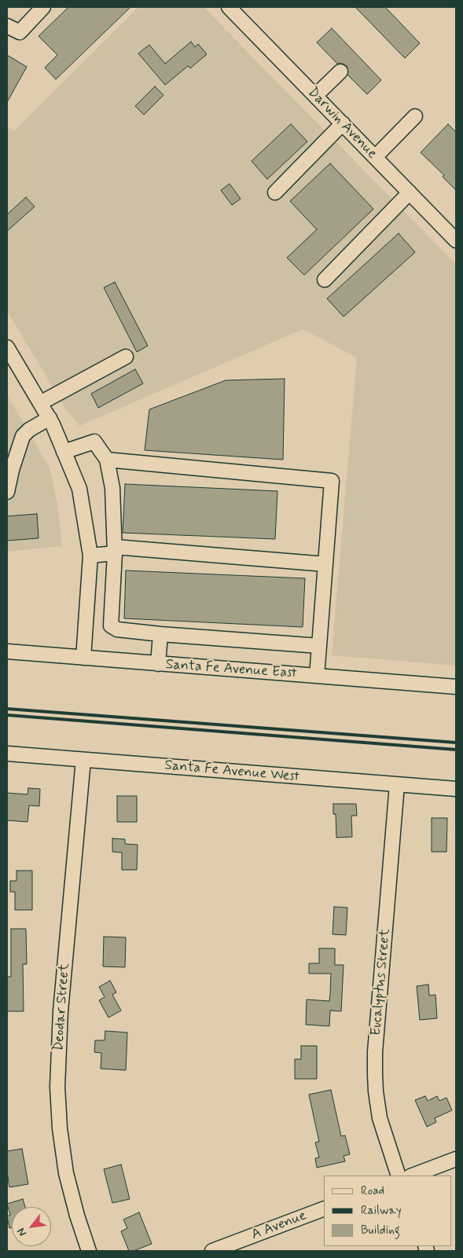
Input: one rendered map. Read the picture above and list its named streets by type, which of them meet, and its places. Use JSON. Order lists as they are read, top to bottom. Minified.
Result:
{"streets":{"street":["Darwin Avenue","Santa Fe Avenue East","Santa Fe Avenue West","Eucalyptus Street","Deodar Street","A Avenue"]},"crossings":[["Santa Fe Avenue West","Eucalyptus Street"],["Santa Fe Avenue West","Deodar Street"]],"legend":["Road","Railway","Building"],"north":"bottom left"}
